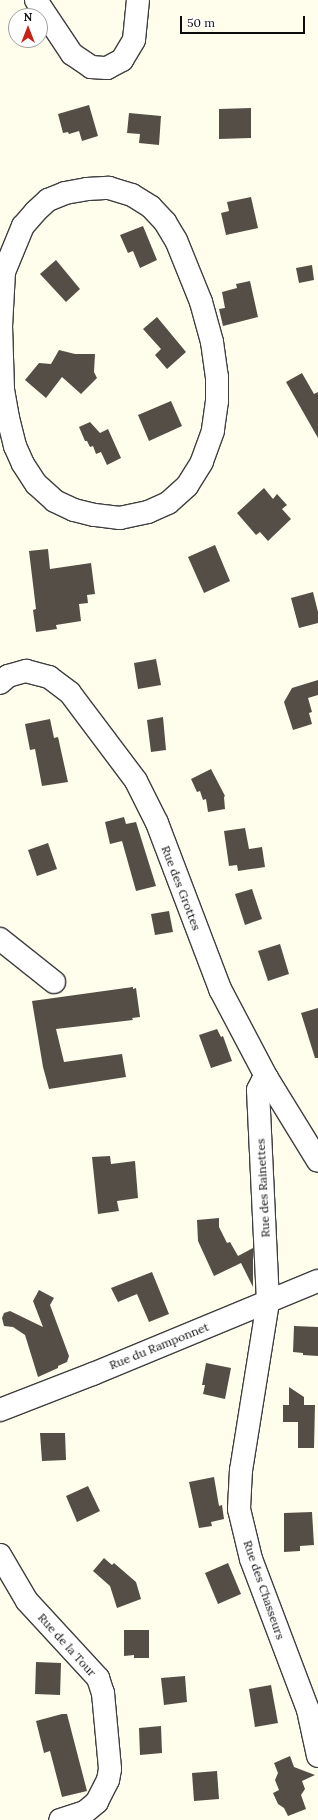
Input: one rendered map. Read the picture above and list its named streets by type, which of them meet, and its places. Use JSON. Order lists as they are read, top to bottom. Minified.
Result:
{"streets":{"street":["Rue des Grottes","Rue des Rainettes","Rue du Ramponnet","Rue des Chasseurs","Rue de la Tour"]},"crossings":[["Rue des Grottes","Rue des Rainettes"],["Rue des Rainettes","Rue du Ramponnet"],["Rue des Rainettes","Rue des Chasseurs"],["Rue du Ramponnet","Rue des Chasseurs"]],"scale_bar":"50 m","north":"top"}
